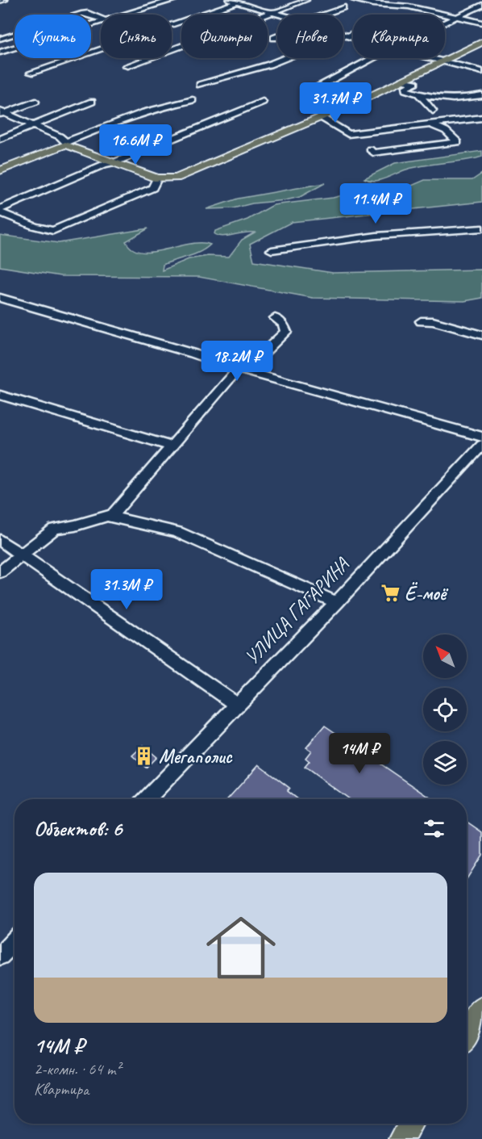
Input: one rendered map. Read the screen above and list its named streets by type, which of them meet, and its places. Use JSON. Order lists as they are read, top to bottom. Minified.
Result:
{"streets":{"street":["УЛИЦА ГАГАРИНА"]},"places":{"supermarket":["Ё-моё"],"building":["Мегаполис"]},"north":"top left","page":{"chip":["Купить","Снять","Фильтры","Новое","Квартира"],"price":["31.7M ₽","16.6M ₽","11.4M ₽","18.2M ₽","31.3M ₽","14M ₽"],"heading":"Объектов: 6","list":[{"name":"14M ₽","note":"2-комн. · 64 m² · Квартира"}]}}
